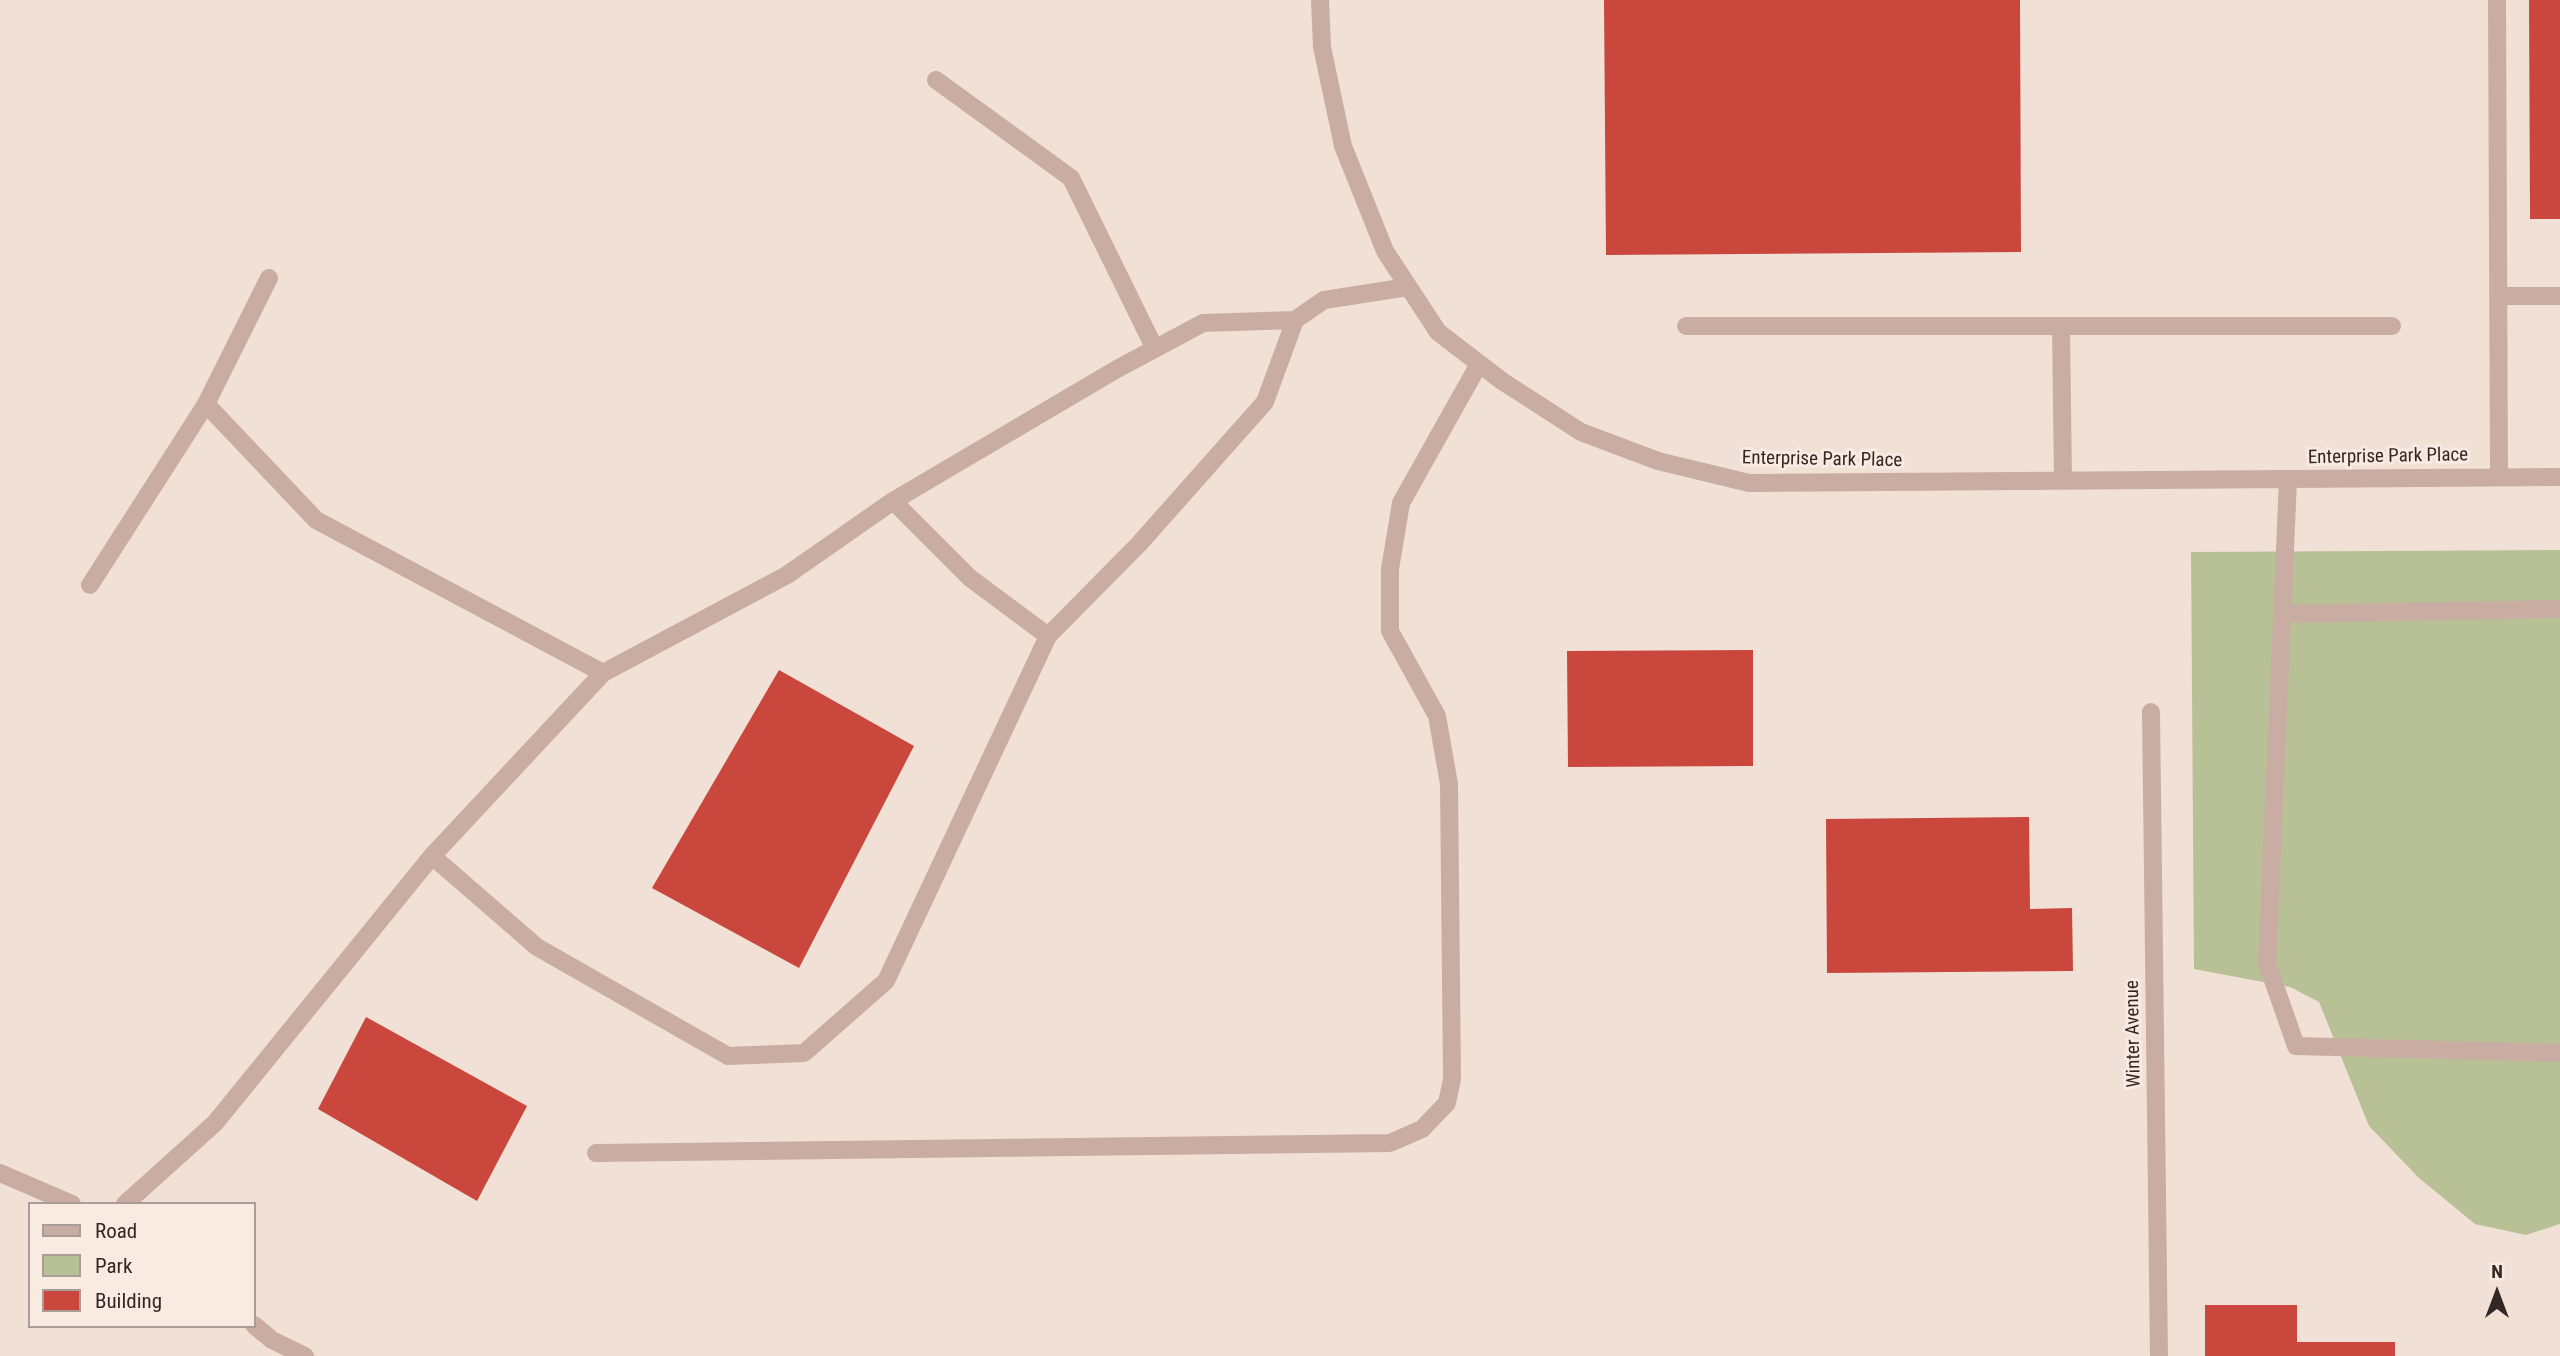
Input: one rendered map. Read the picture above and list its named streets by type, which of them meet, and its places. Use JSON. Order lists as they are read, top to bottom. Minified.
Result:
{"streets":{"street":["Enterprise Park Place","Winter Avenue"]},"legend":["Road","Park","Building"],"north":"top"}
